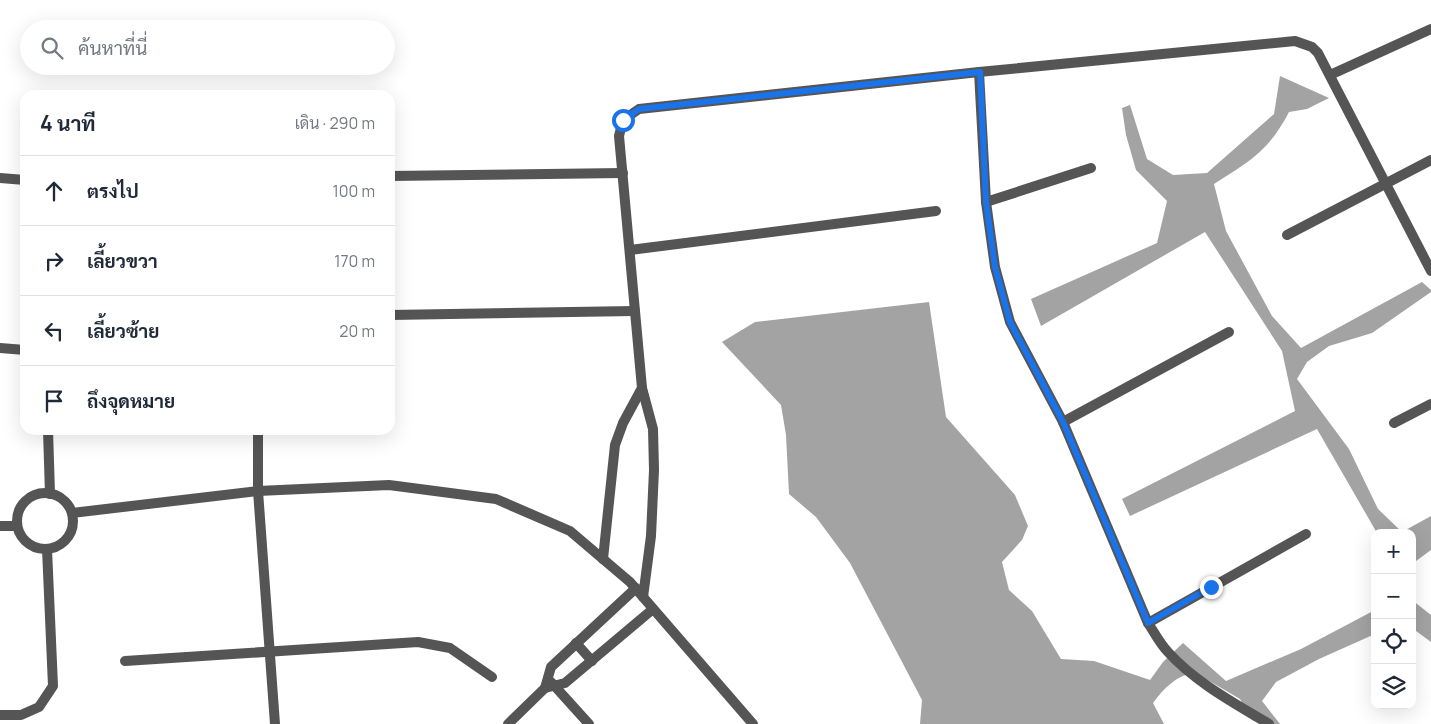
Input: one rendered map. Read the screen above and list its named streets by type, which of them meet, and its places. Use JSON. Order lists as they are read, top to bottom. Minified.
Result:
{"page":{"search":"ค้นหาที่นี่","heading":["4 นาที","เดิน · 290 m"],"list":[["ตรงไป","100 m"],["เลี้ยวขวา","170 m"],["เลี้ยวซ้าย","20 m"],"ถึงจุดหมาย"],"map_buttons":["+","−"]}}
